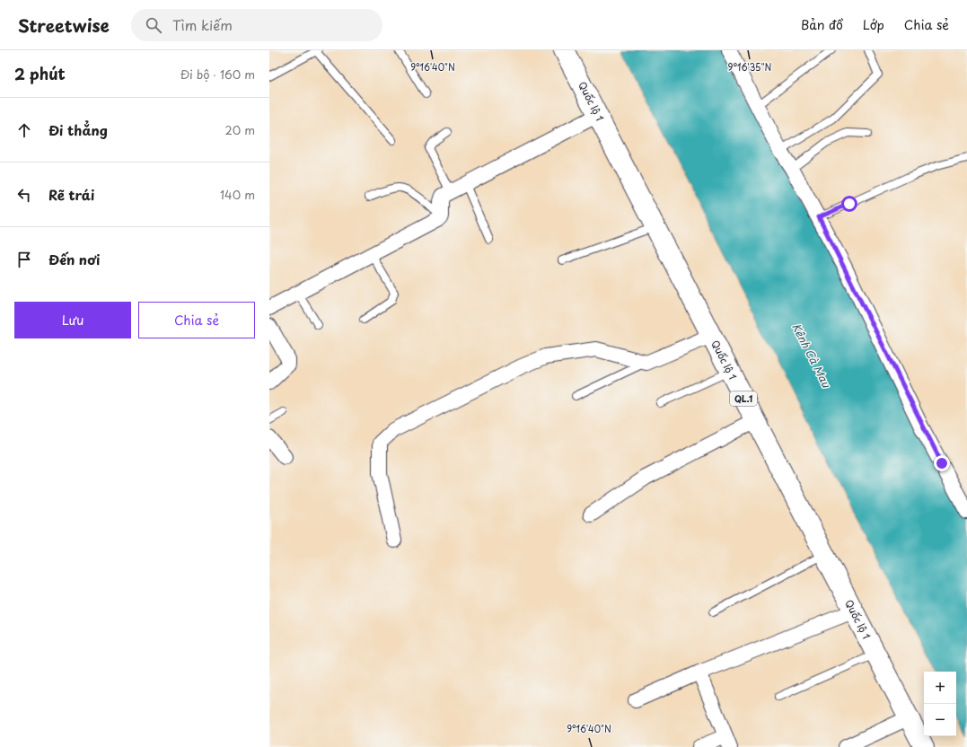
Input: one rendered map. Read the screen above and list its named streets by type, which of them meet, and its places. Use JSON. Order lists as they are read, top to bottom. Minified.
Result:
{"streets":{"highway":["Quốc lộ 1","QL.1"]},"water":["Kênh Cà Mau"],"page":{"header":"Streetwise","search":"Tìm kiếm","nav":["Bản đồ","Lớp","Chia sẻ"],"heading":["2 phút","Đi bộ · 160 m"],"list":[["Đi thẳng","20 m"],["Rẽ trái","140 m"],"Đến nơi"],"buttons":["Lưu","Chia sẻ"],"map_buttons":["+","−"]},"coordinates":["9°16'40\"N","9°16'35\"N"]}
